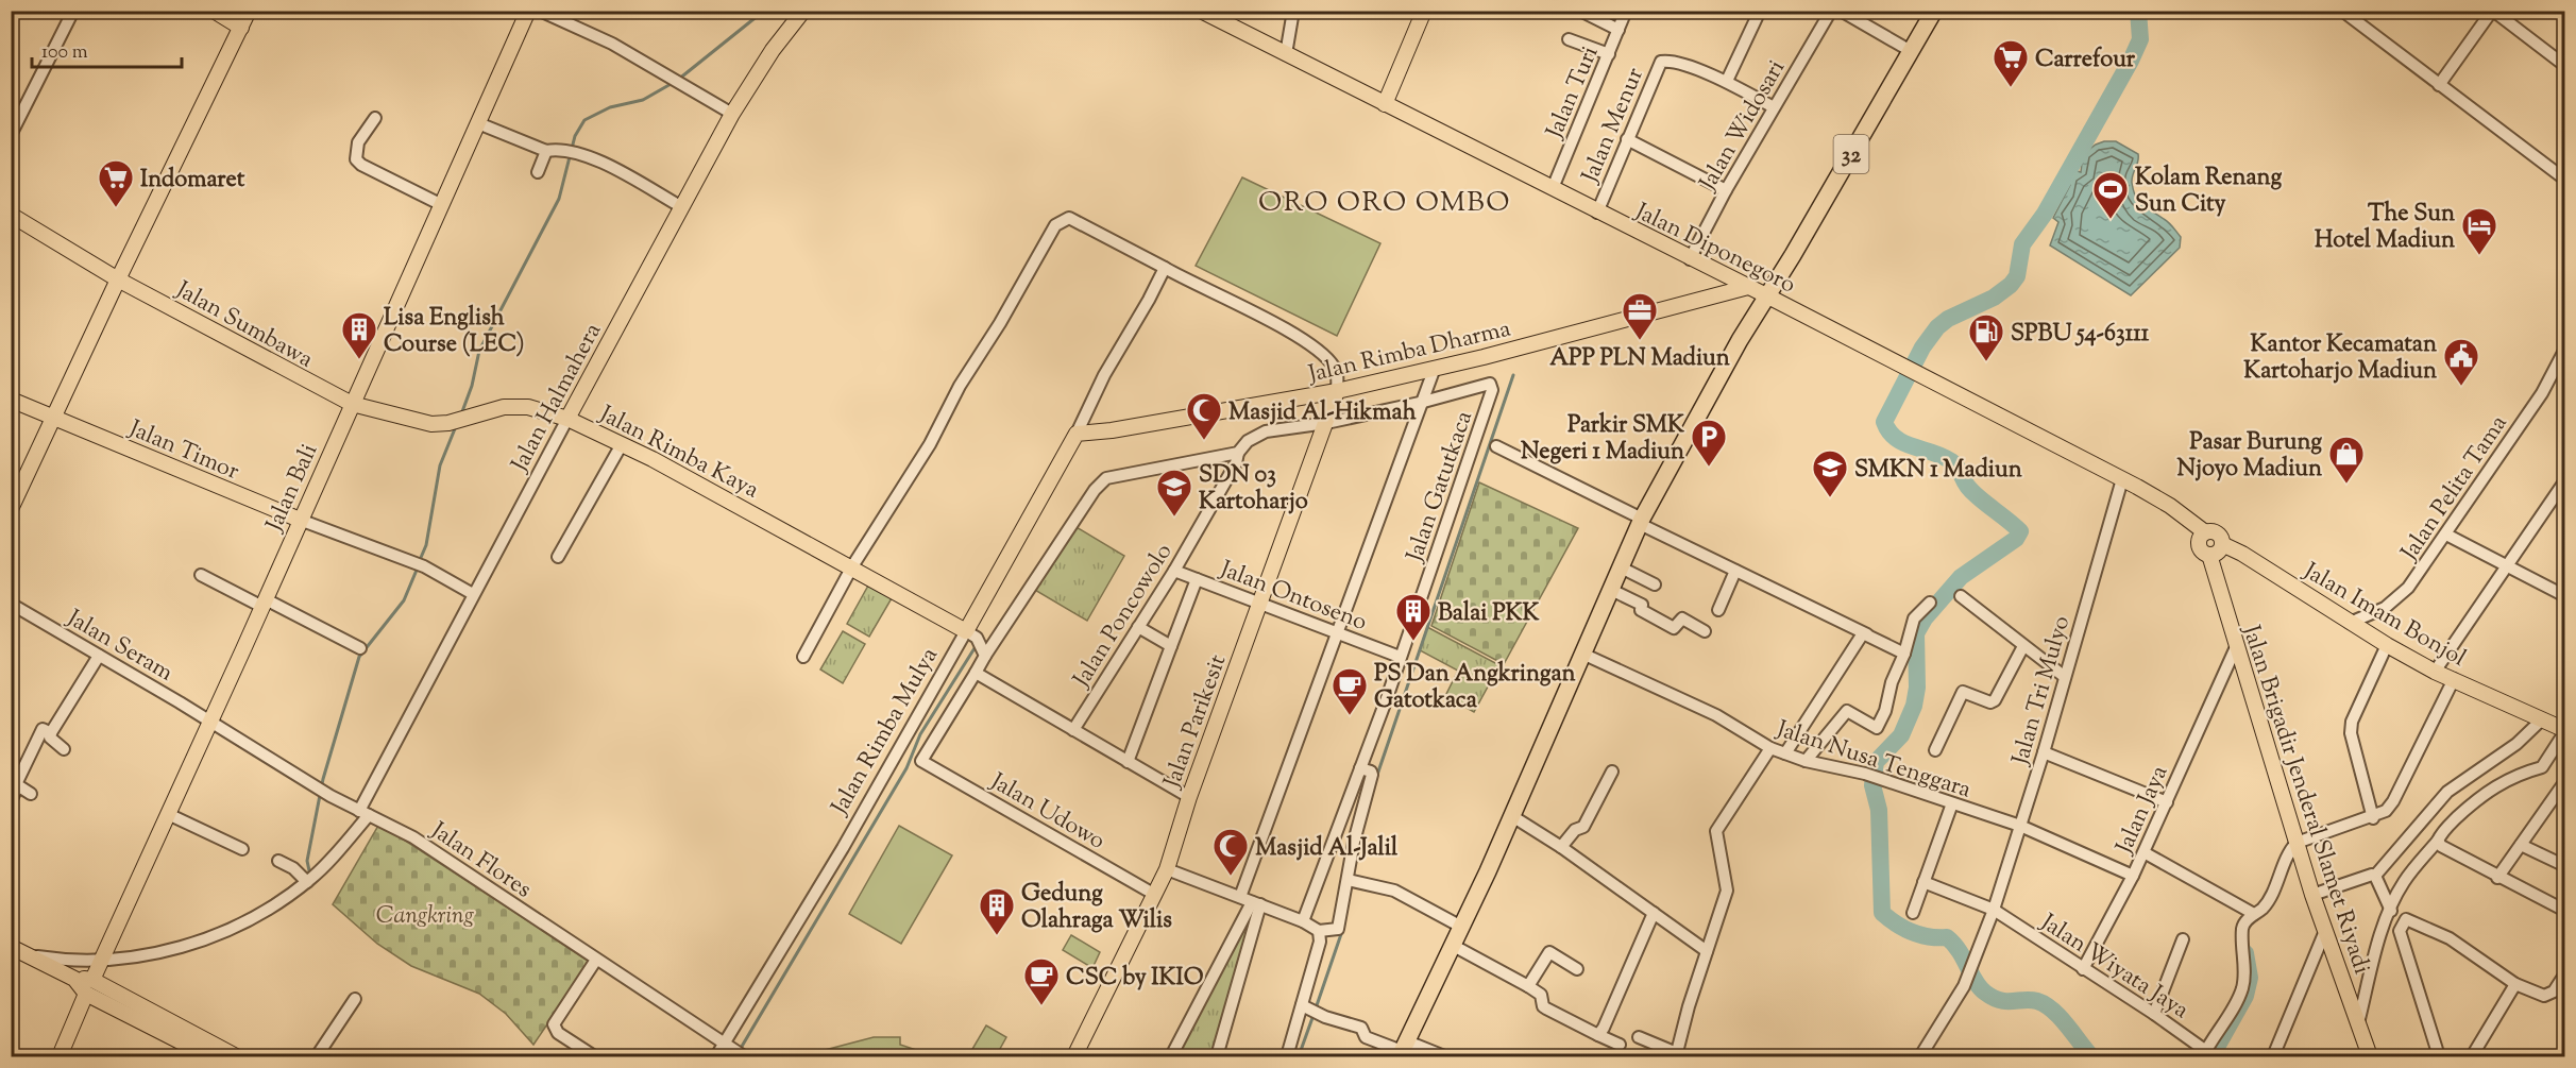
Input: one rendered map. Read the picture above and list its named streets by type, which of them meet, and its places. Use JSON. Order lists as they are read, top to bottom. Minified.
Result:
{"streets":{"highway":["32"],"main road":["Jalan Diponegoro","Jalan Sumbawa","Jalan Rimba Dharma","Jalan Halmahera","Jalan Timor","Jalan Rimba Kaya","Jalan Bali","Jalan Imam Bonjol","Jalan Parikesit","Jalan Rimba Mulya","Jalan Brigadir Jenderal Slamet Riyadi"],"street":["Jalan Turi","Jalan Menur","Jalan Widosari","Jalan Gatutkaca","Jalan Pelita Tama","Jalan Ontoseno","Jalan Poncowolo","Jalan Seram","Jalan Tri Mulyo","Jalan Nusa Tenggara","Jalan Jaya","Jalan Udowo","Jalan Flores","Jalan Wiyata Jaya"]},"crossings":[["Jalan Turi","Jalan Diponegoro"],["Jalan Menur","Jalan Widosari"],["Jalan Menur","Jalan Diponegoro"],["Jalan Widosari","Jalan Diponegoro"],["32","Jalan Diponegoro"],["32","Jalan Nusa Tenggara"],["Jalan Diponegoro","Jalan Rimba Dharma"],["Jalan Diponegoro","Jalan Imam Bonjol"],["Jalan Diponegoro","Jalan Tri Mulyo"],["Jalan Diponegoro","Jalan Brigadir Jenderal Slamet Riyadi"],["Jalan Sumbawa","Jalan Rimba Kaya"],["Jalan Sumbawa","Jalan Bali"],["Jalan Rimba Dharma","Jalan Parikesit"],["Jalan Rimba Dharma","Jalan Rimba Mulya"],["Jalan Halmahera","Jalan Rimba Kaya"],["Jalan Halmahera","Jalan Bali"],["Jalan Halmahera","Jalan Flores"],["Jalan Timor","Jalan Bali"],["Jalan Rimba Kaya","Jalan Bali"],["Jalan Rimba Kaya","Jalan Rimba Mulya"],["Jalan Gatutkaca","Jalan Ontoseno"],["Jalan Bali","Jalan Seram"],["Jalan Bali","Jalan Flores"],["Jalan Pelita Tama","Jalan Imam Bonjol"],["Jalan Ontoseno","Jalan Poncowolo"],["Jalan Ontoseno","Jalan Parikesit"],["Jalan Imam Bonjol","Jalan Brigadir Jenderal Slamet Riyadi"],["Jalan Seram","Jalan Flores"],["Jalan Tri Mulyo","Jalan Nusa Tenggara"],["Jalan Tri Mulyo","Jalan Jaya"],["Jalan Tri Mulyo","Jalan Wiyata Jaya"],["Jalan Parikesit","Jalan Udowo"],["Jalan Rimba Mulya","Jalan Flores"],["Jalan Nusa Tenggara","Jalan Jaya"],["Jalan Brigadir Jenderal Slamet Riyadi","Jalan Jaya"]],"districts":["ORO ORO OMBO"],"parks":["Cangkring"],"places":{"supermarket":["Carrefour","Indomaret"],"sports":["Kolam Renang Sun City"],"hotel":["The Sun Hotel Madiun"],"office":["APP PLN Madiun"],"building":["Lisa English Course (LEC)","Balai PKK","Gedung Olahraga Wilis"],"fuel station":["SPBU 54-63111"],"public building":["Kantor Kecamatan Kartoharjo Madiun"],"mosque":["Masjid Al-Hikmah","Masjid Al-Jalil"],"parking":["Parkir SMK Negeri 1 Madiun"],"shop":["Pasar Burung Njoyo Madiun"],"school or university":["SMKN 1 Madiun","SDN 03 Kartoharjo"],"cafe":["PS Dan Angkringan Gatotkaca","CSC by IKIO"]},"scale_bar":"100 m"}
